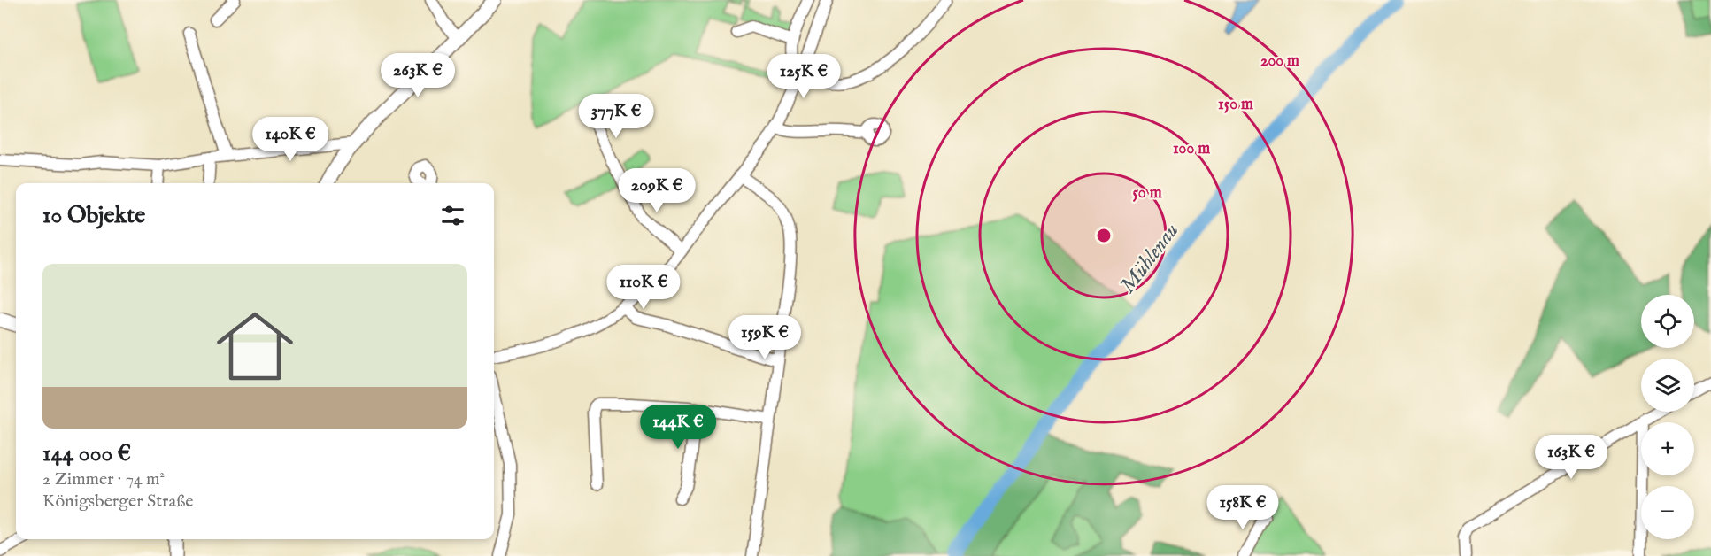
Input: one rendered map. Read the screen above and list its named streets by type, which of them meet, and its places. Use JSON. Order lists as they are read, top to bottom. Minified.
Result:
{"water":["Mühlenau"],"page":{"price":["263K €","125K €","377K €","140K €","209K €","110K €","159K €","144K €","163K €","158K €"],"heading":"10 Objekte","list":[{"name":"144 000 €","note":"2 Zimmer · 74 m² · Königsberger Straße"}],"map_buttons":["+","−"]},"rings":["200 m","150 m","100 m","50 m"]}
